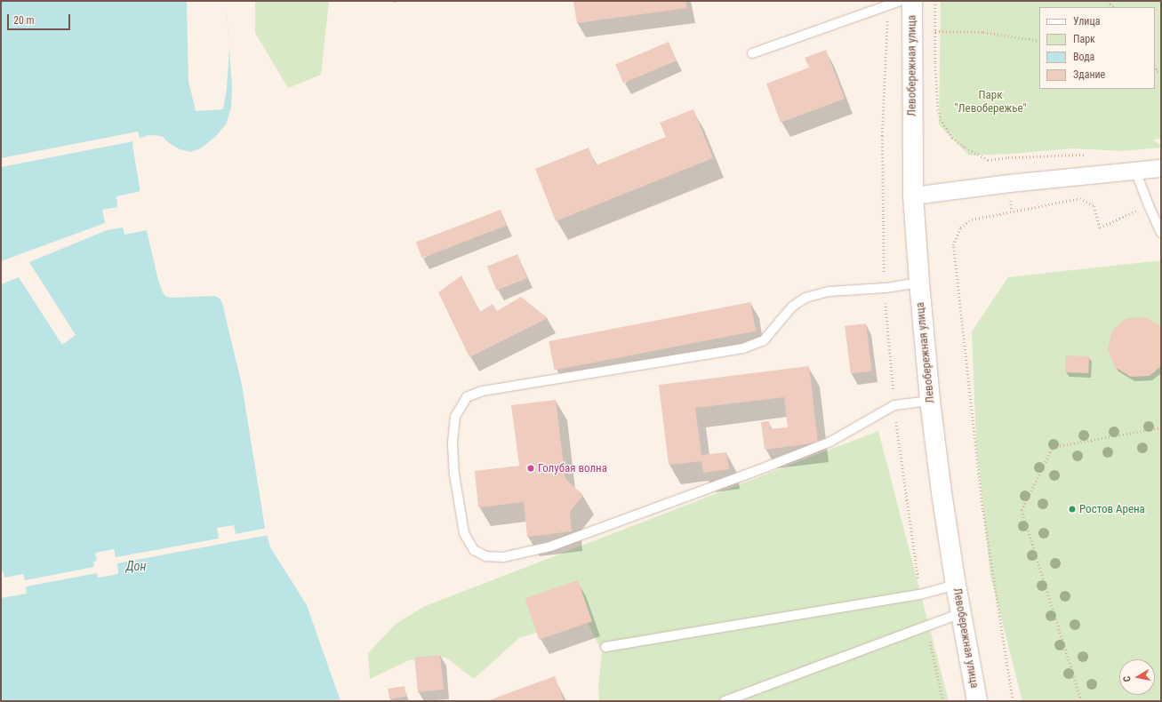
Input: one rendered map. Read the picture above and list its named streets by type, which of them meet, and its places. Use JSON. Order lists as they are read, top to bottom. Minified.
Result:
{"streets":{"main road":["Левобережная улица"]},"water":["Дон"],"parks":["Парк \"Левобережье\""],"places":["Голубая волна","Ростов Арена"],"legend":["Улица","Парк","Вода","Здание"],"scale_bar":"20 m","north":"left"}
